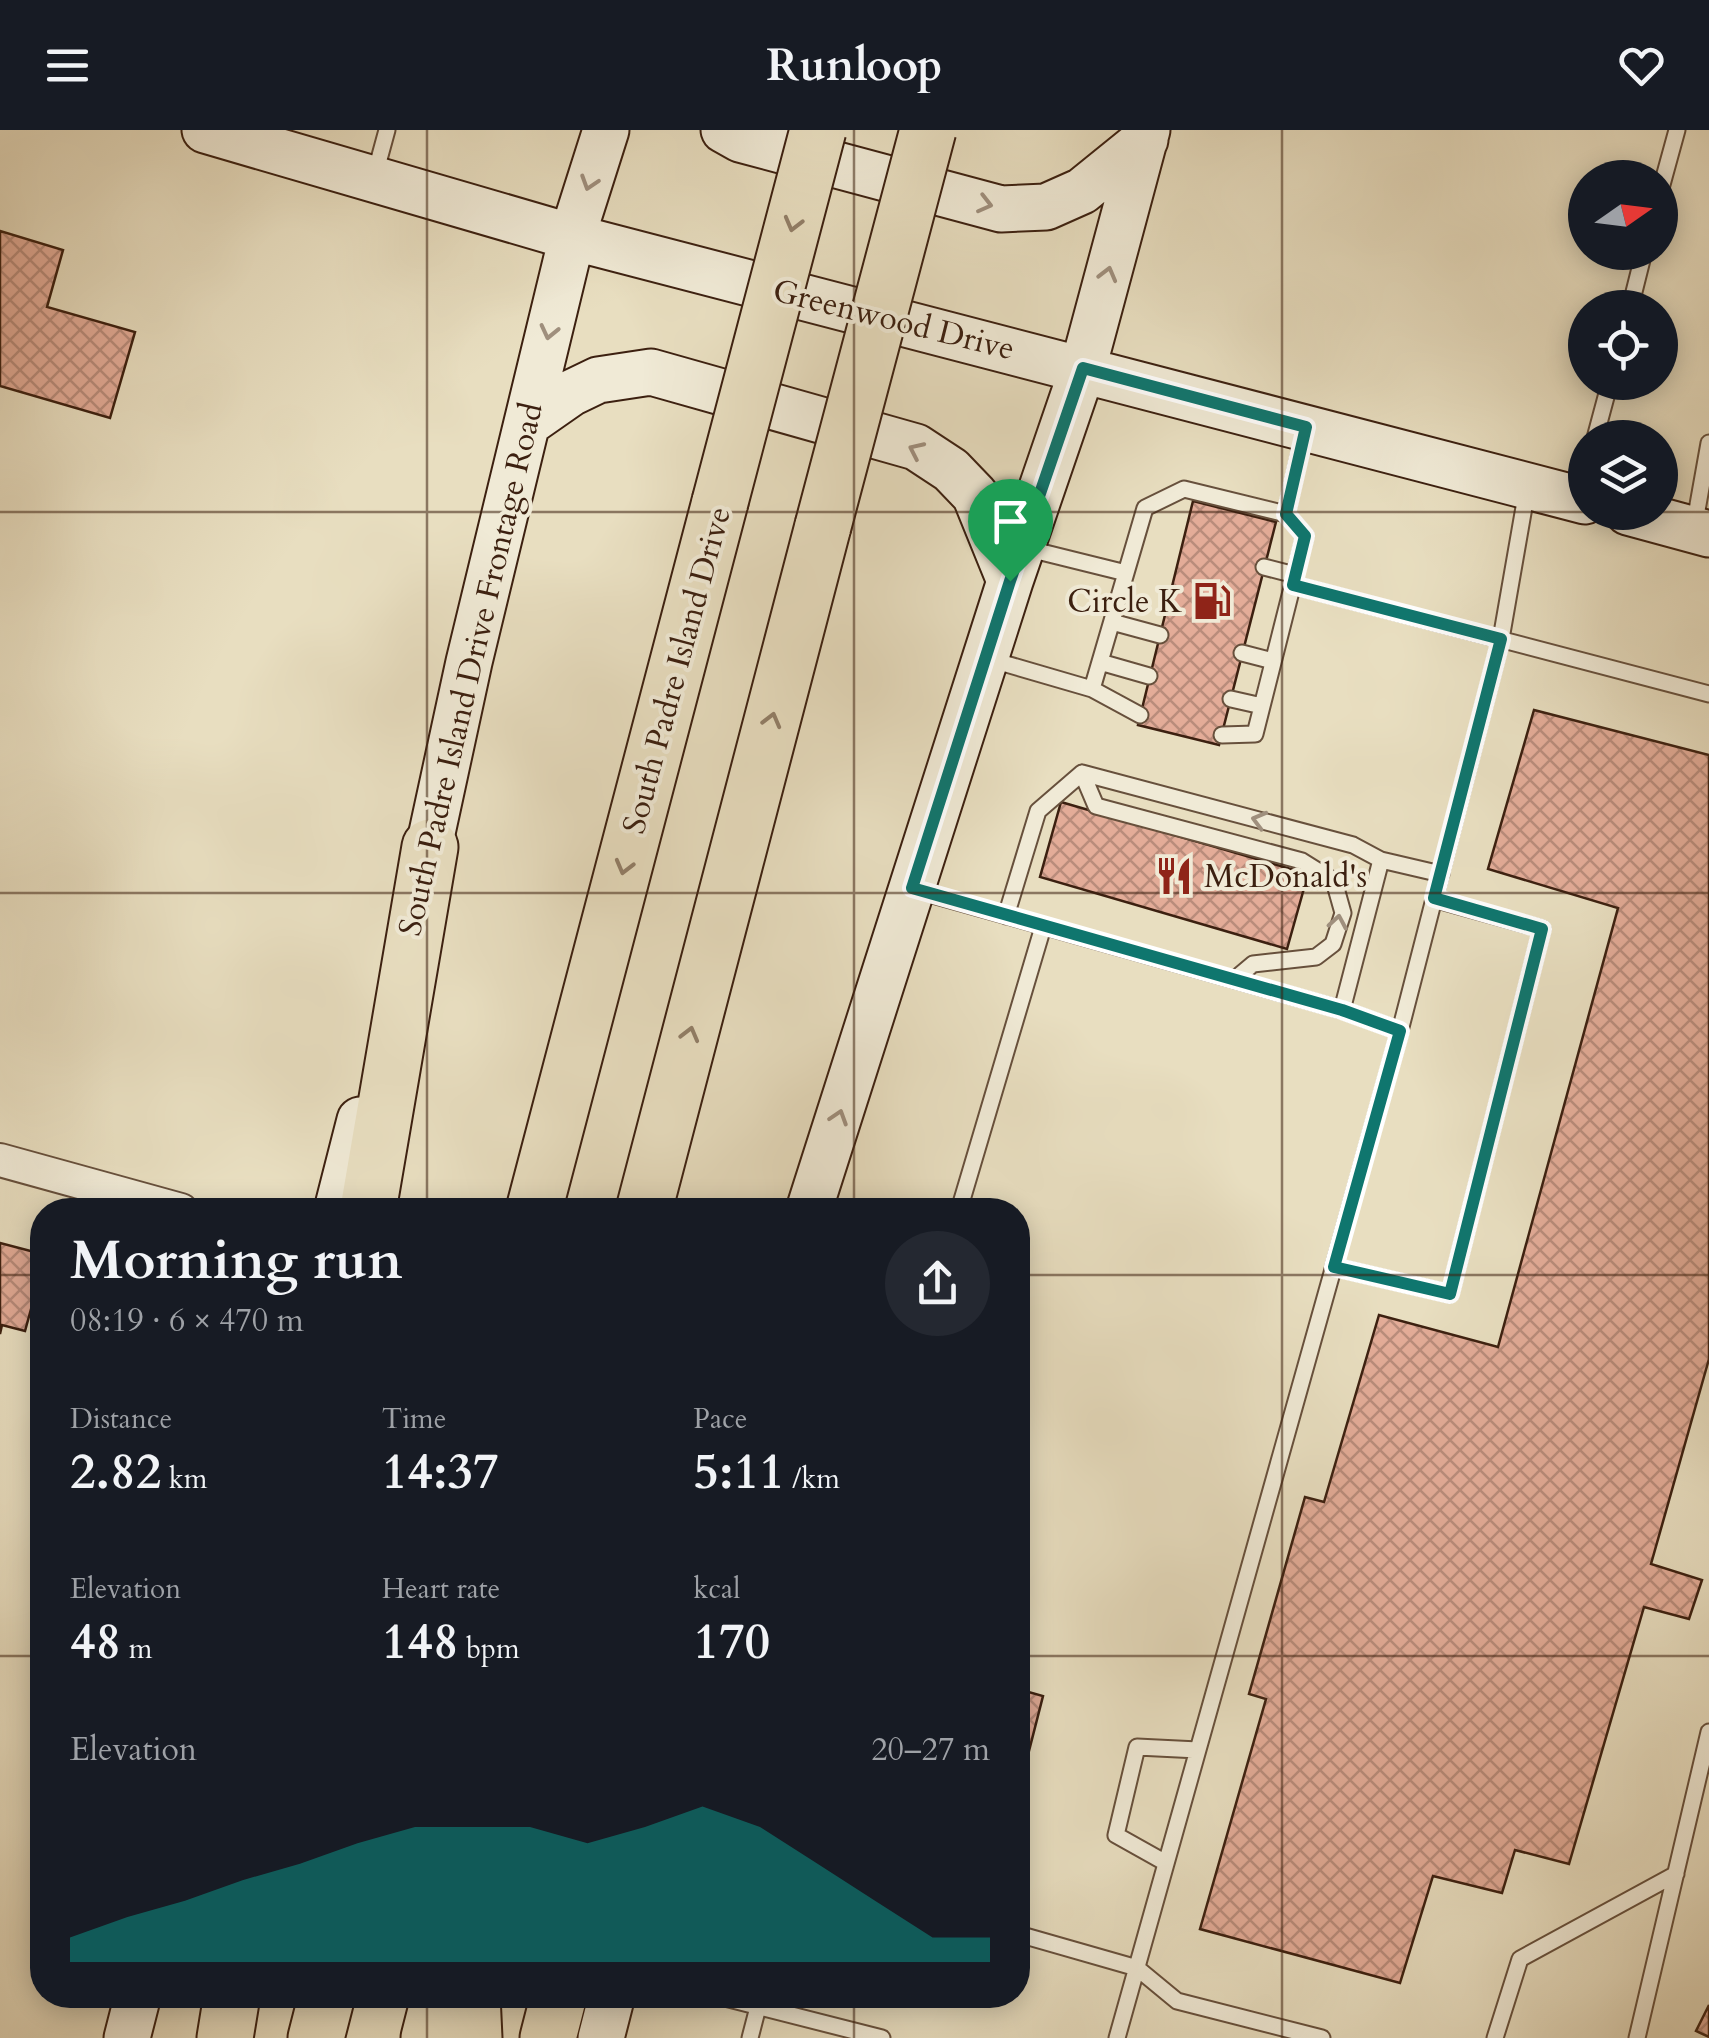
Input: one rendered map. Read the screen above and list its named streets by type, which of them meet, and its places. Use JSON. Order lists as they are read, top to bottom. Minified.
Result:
{"streets":{"highway":["South Padre Island Drive"],"main road":["Greenwood Drive","South Padre Island Drive Frontage Road"]},"crossings":[["Greenwood Drive","South Padre Island Drive Frontage Road"]],"places":{"fuel station":["Circle K"],"restaurant":["McDonald's"]},"north":"right","page":{"header":"Runloop","heading":["Morning run","08:19 · 6 × 470 m"],"stats":[["Distance","2.82 km"],["Time","14:37"],["Pace","5:11 /km"],["Elevation","48 m"],["Heart rate","148 bpm"],["kcal","170"]],"chart":["Elevation","20–27 m"]}}
